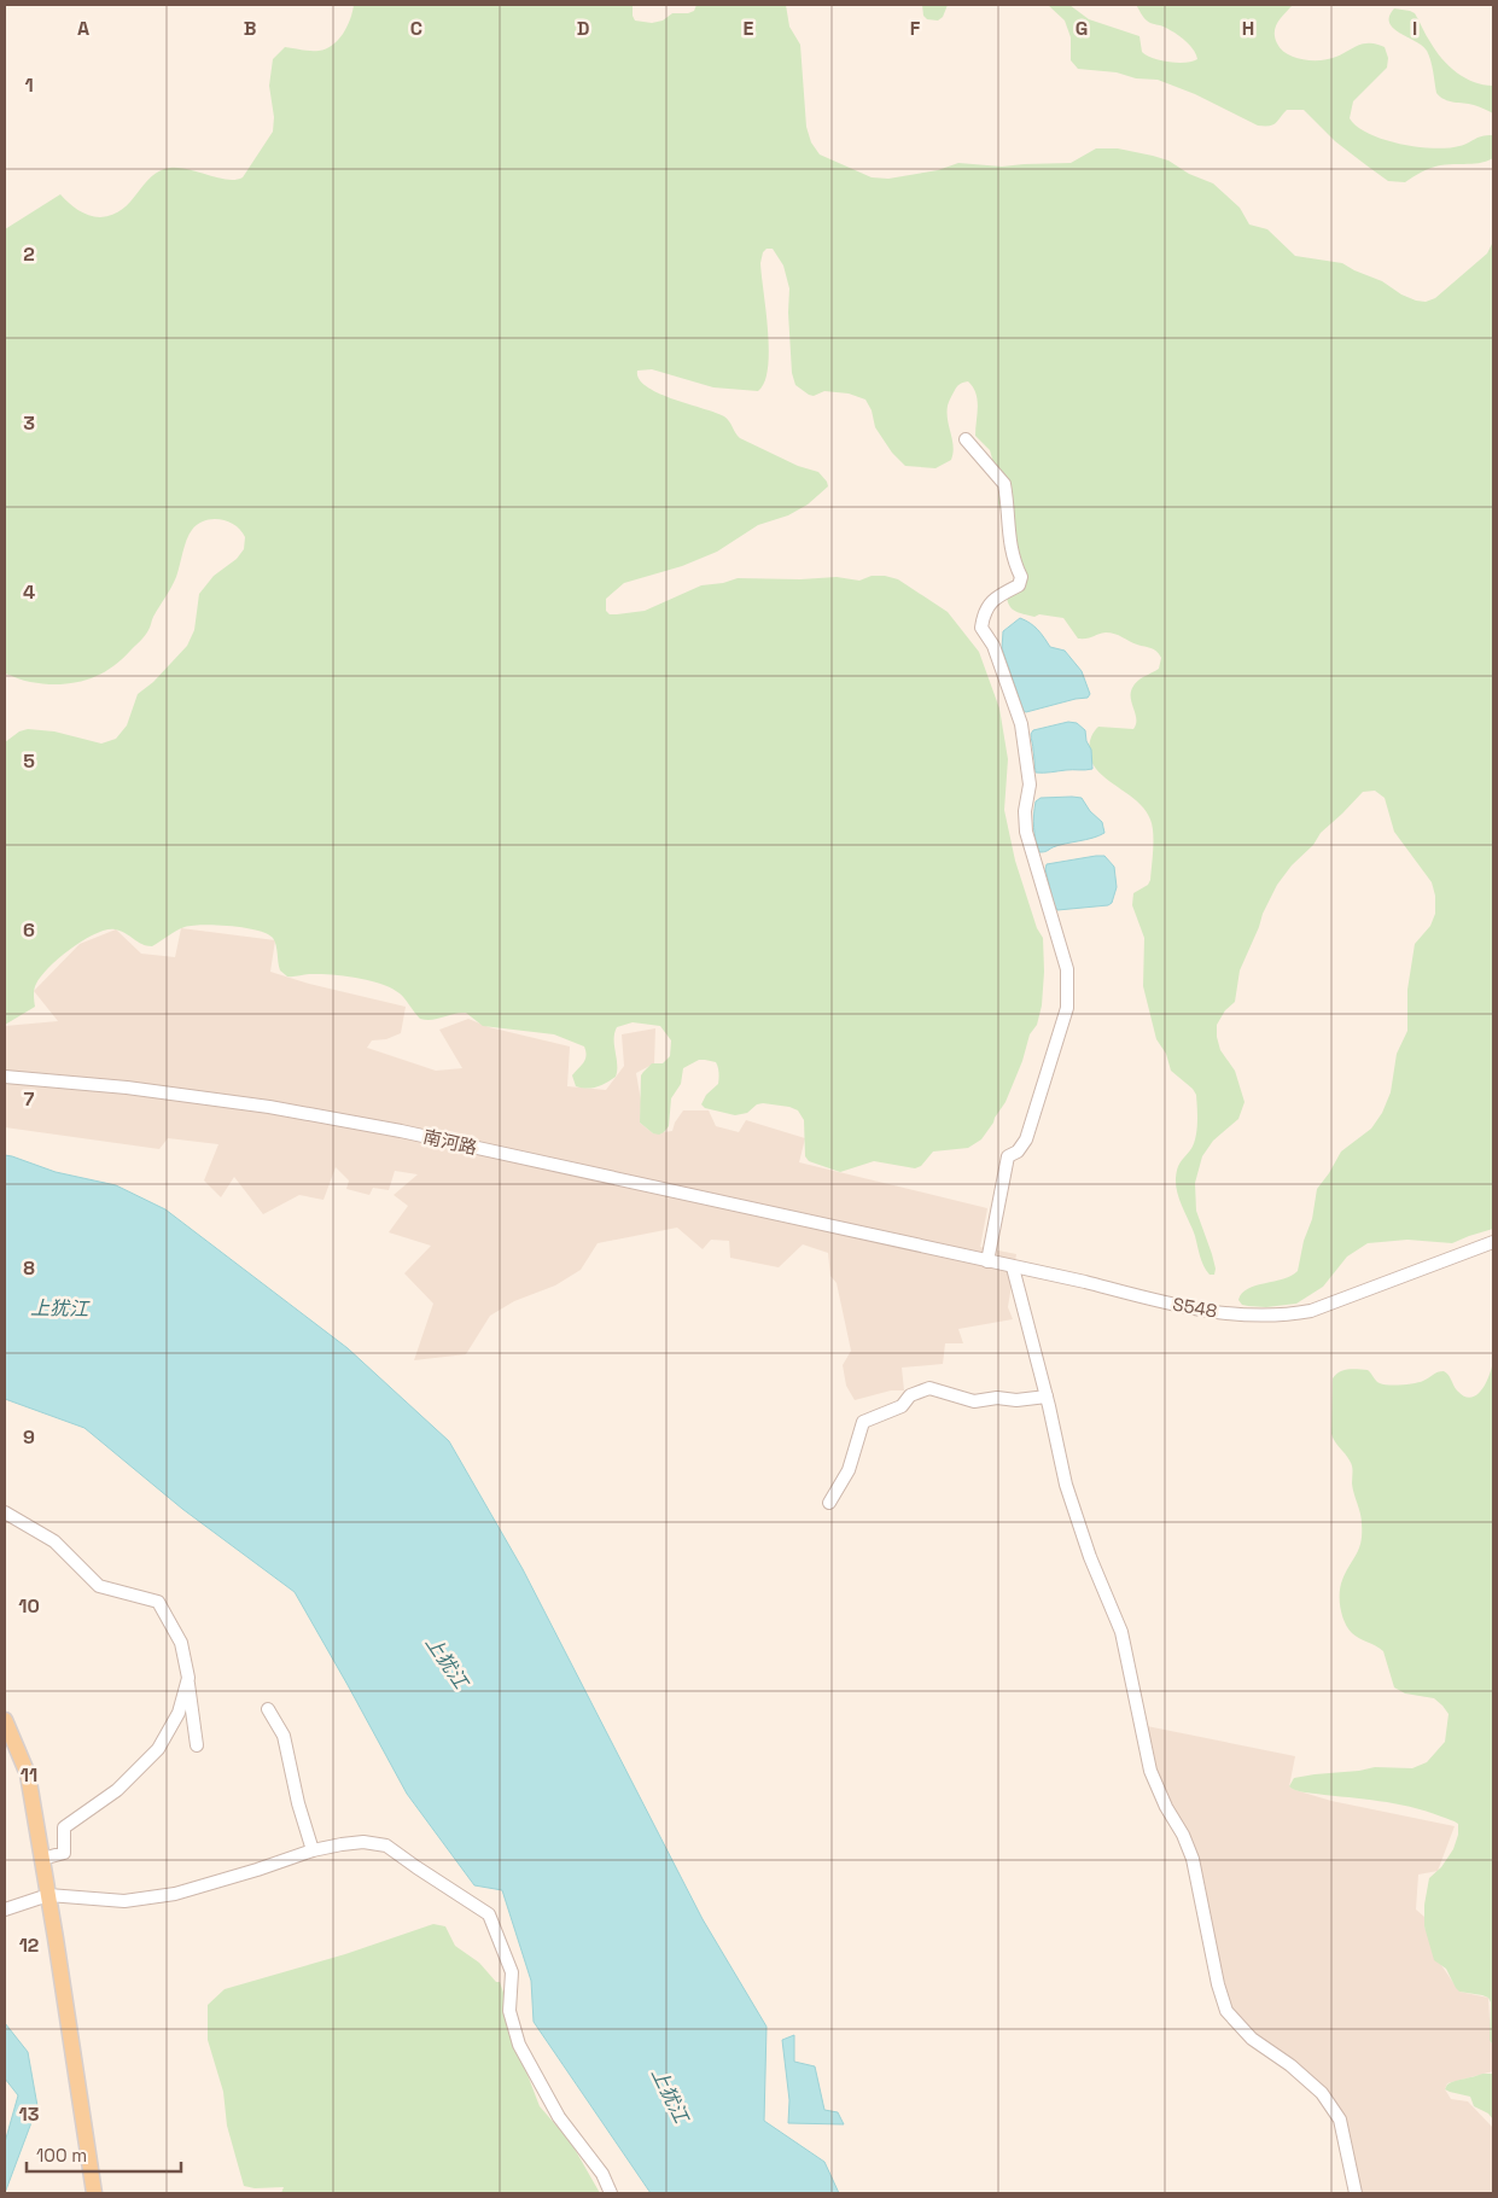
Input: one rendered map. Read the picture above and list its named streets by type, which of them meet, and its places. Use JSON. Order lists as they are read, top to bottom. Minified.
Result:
{"streets":{"street":["南河路","S548"]},"crossings":[["南河路","S548"]],"water":["上犹江"],"scale_bar":"100 m","grid":{"columns":["A","B","C","D","E","F","G","H","I"],"rows":["1","2","3","4","5","6","7","8","9","10","11","12","13"]}}
